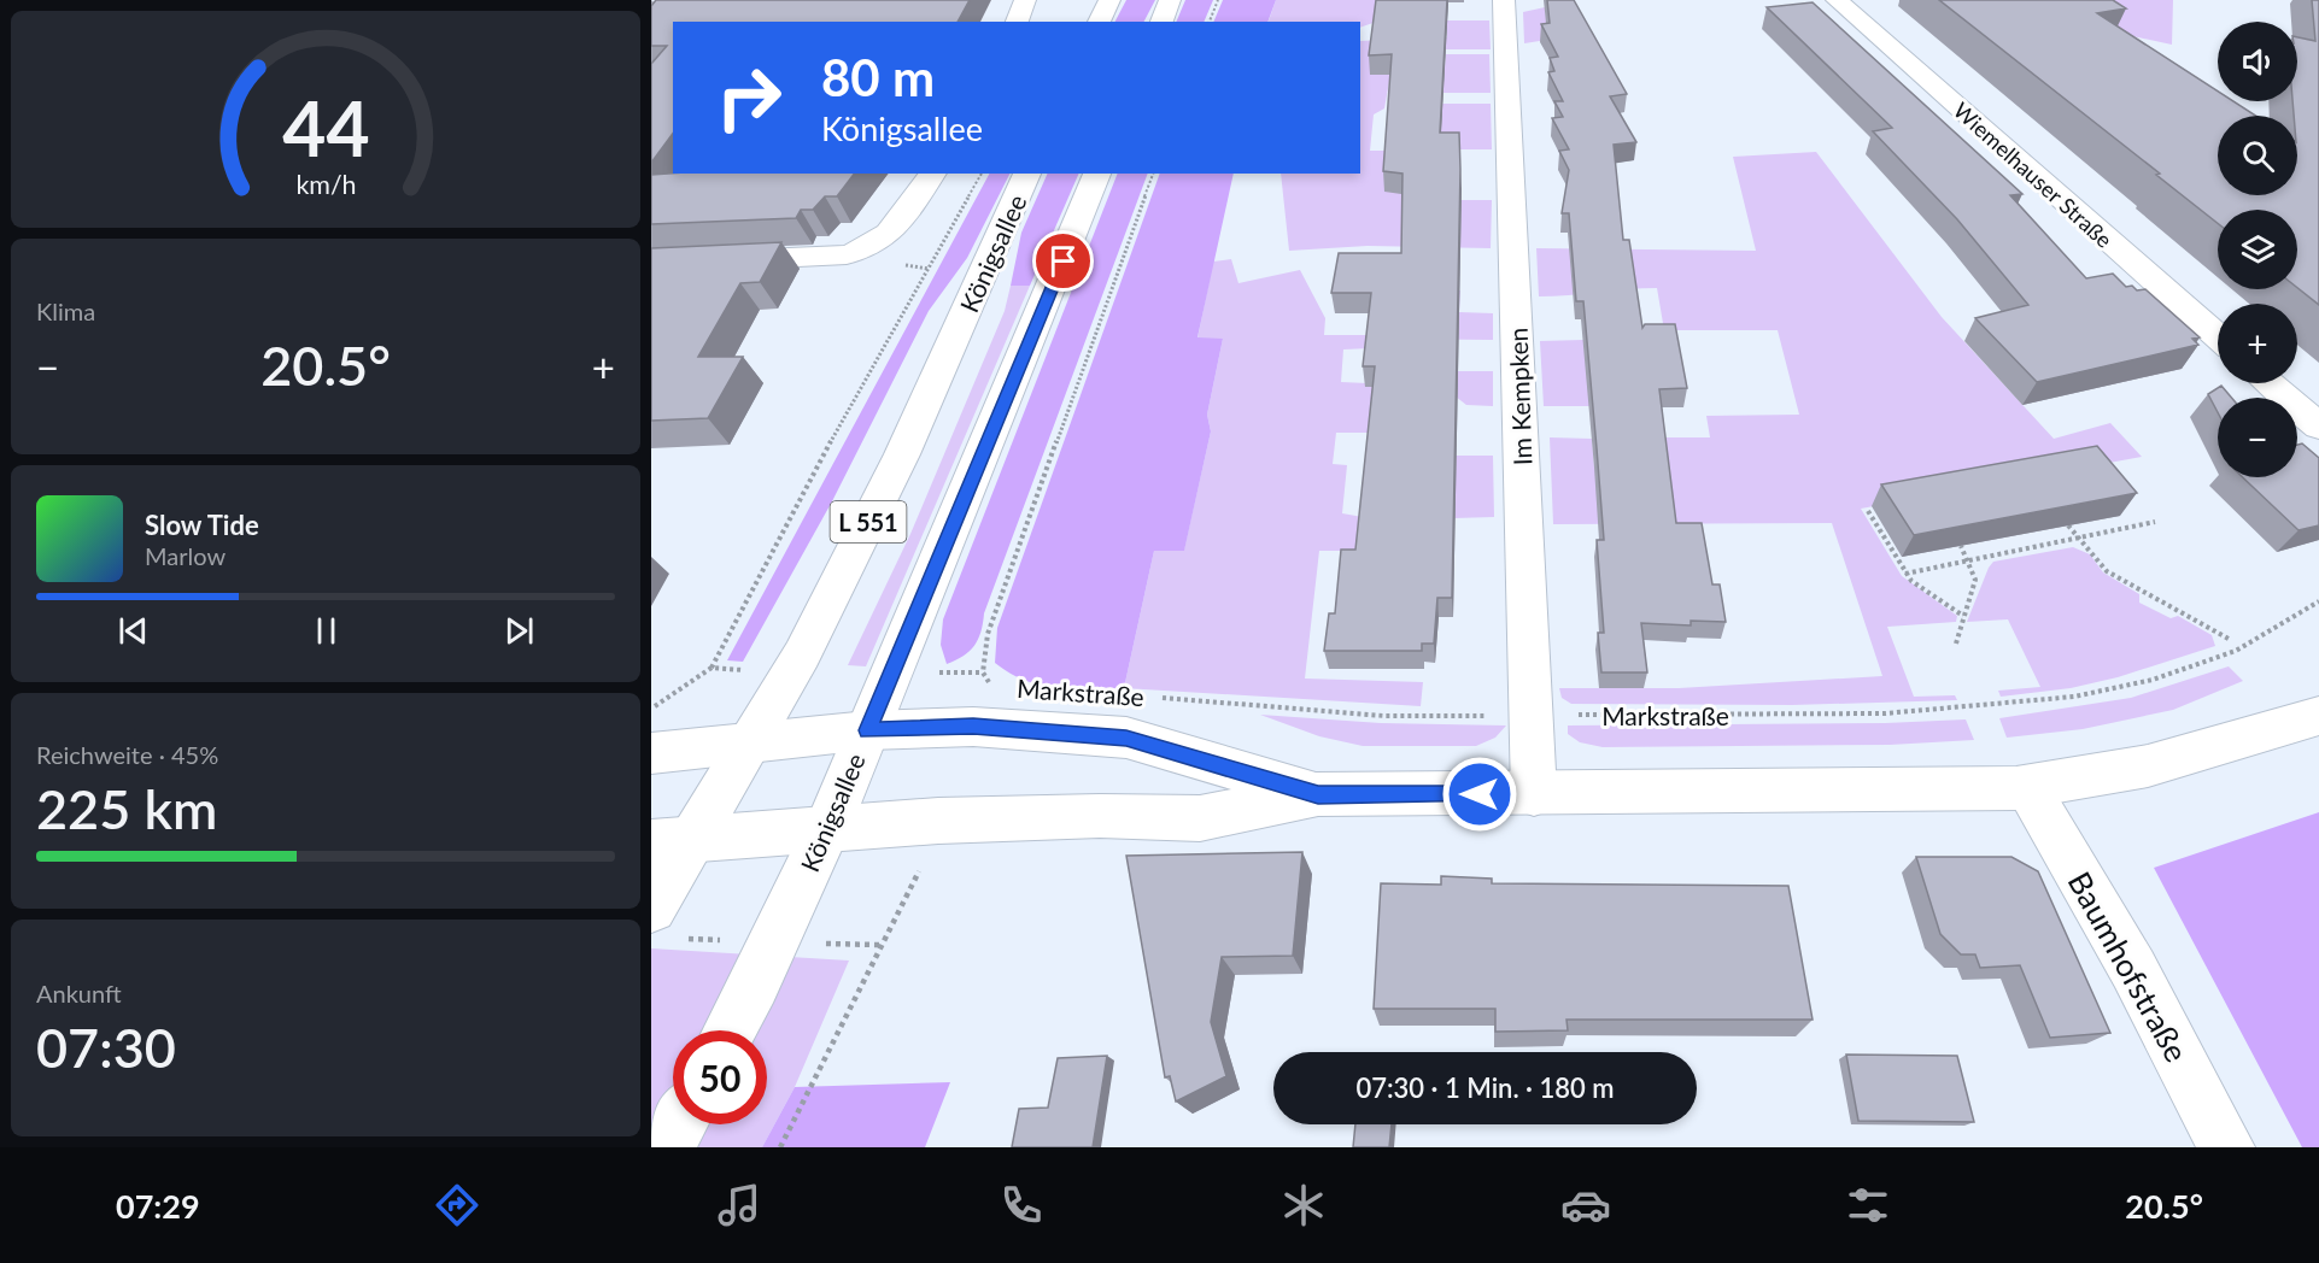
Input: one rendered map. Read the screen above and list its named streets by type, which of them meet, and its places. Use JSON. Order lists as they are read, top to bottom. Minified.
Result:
{"streets":{"main road":["Wiemelhauser Straße","Königsallee","Im Kempken","L 551","Markstraße","Baumhofstraße"]},"crossings":[["Königsallee","Markstraße"],["Im Kempken","Markstraße"],["Markstraße","Baumhofstraße"]],"page":{"map_buttons":["+","−"],"turn":["80 m","Königsallee"],"tile":["Klima",["Reichweite · 45%","225 km"],["Ankunft","07:30"]],"heat":["−","20.5°","+"],"song":["Slow Tide","Marlow"],"limit":"50","trip":"07:30 · 1 Min. · 180 m","tabs":["07:29","20.5°"],"gauge":["44","km/h"]}}
